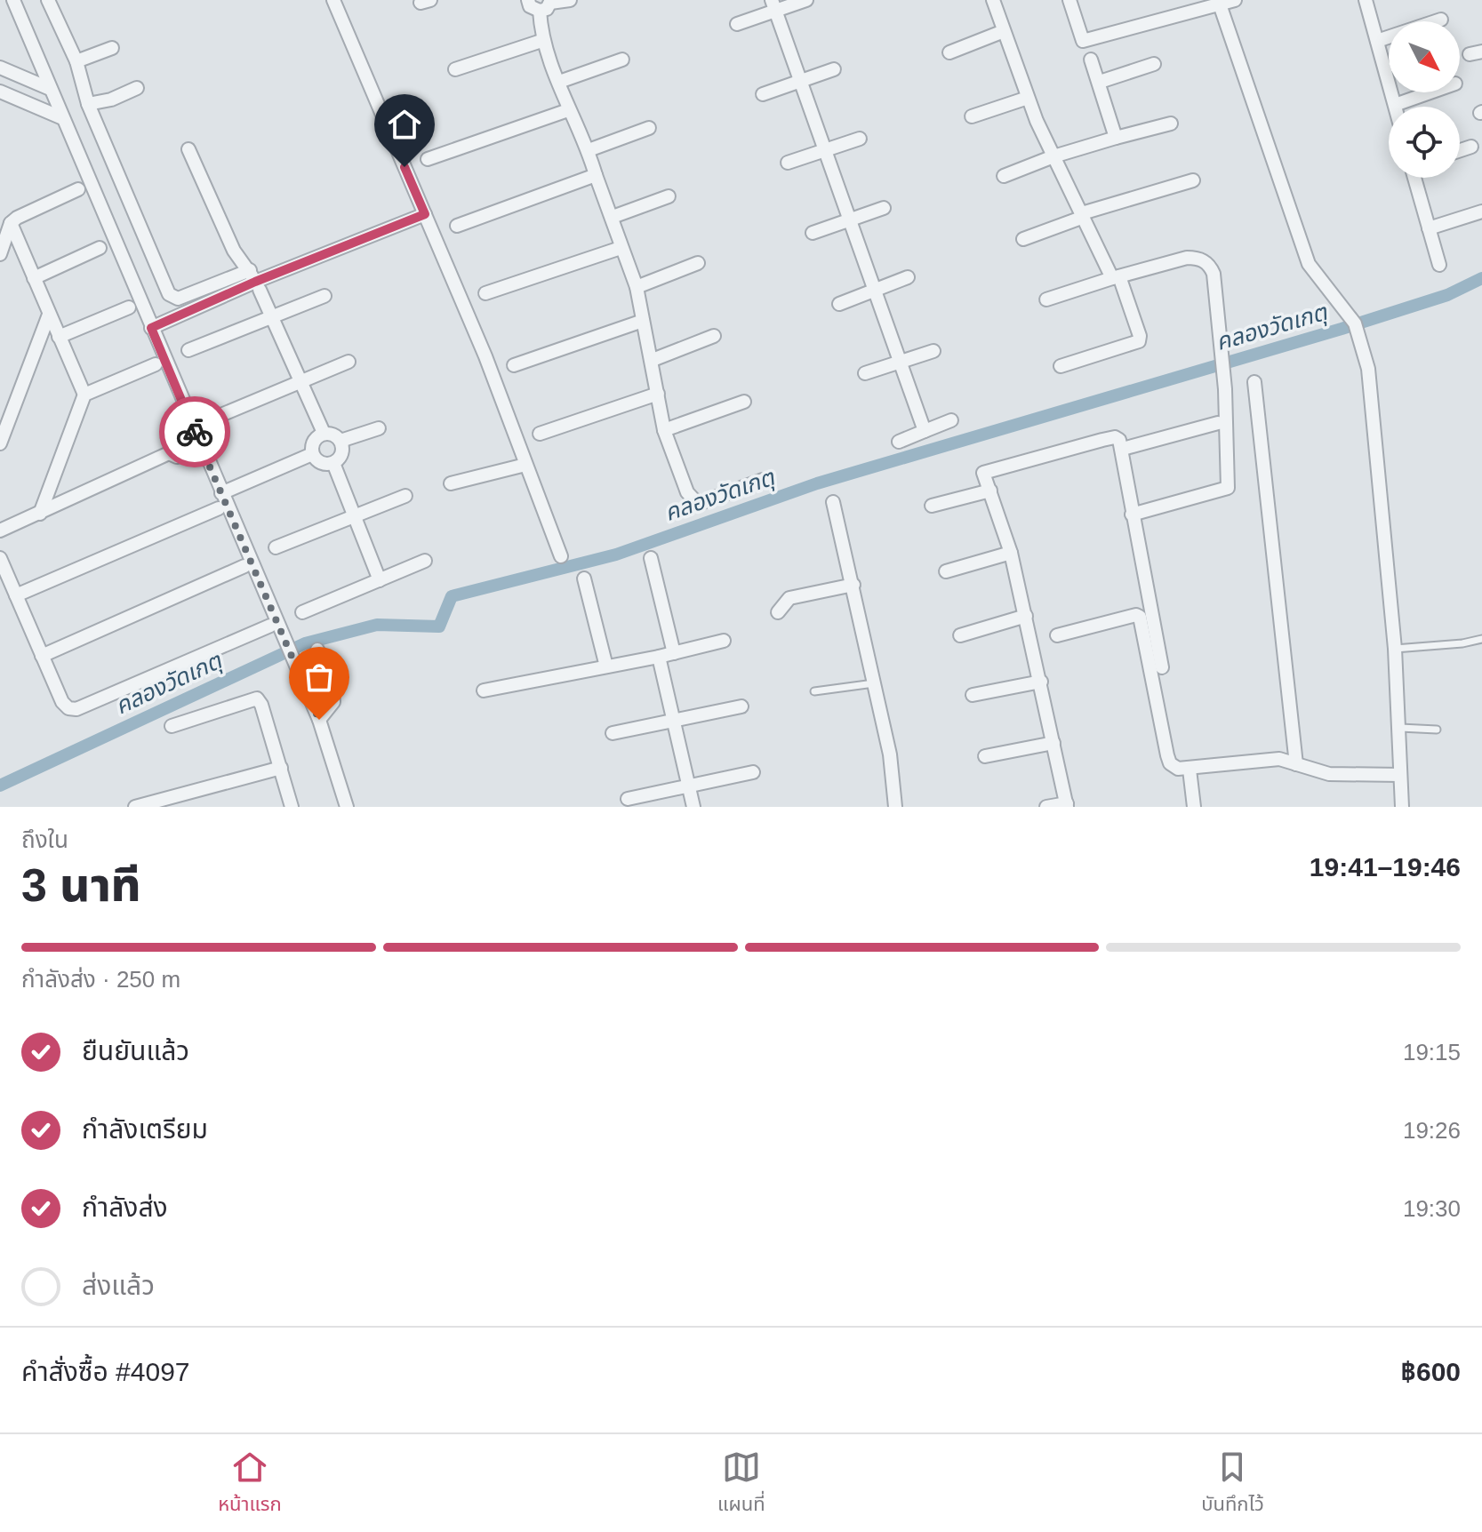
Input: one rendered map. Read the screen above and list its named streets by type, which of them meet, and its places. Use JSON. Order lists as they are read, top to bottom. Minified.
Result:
{"water":["คลองวัดเกตุ"],"north":"bottom right","page":{"heading":["3 นาที","ถึงใน","19:41–19:46"],"panel":["คำสั่งซื้อ #4097","฿600"],"bar":"กำลังส่ง · 250 m","list":[["ยืนยันแล้ว","19:15"],["กำลังเตรียม","19:26"],["กำลังส่ง","19:30"],"ส่งแล้ว"],"tabs":["หน้าแรก","แผนที่","บันทึกไว้"]}}
